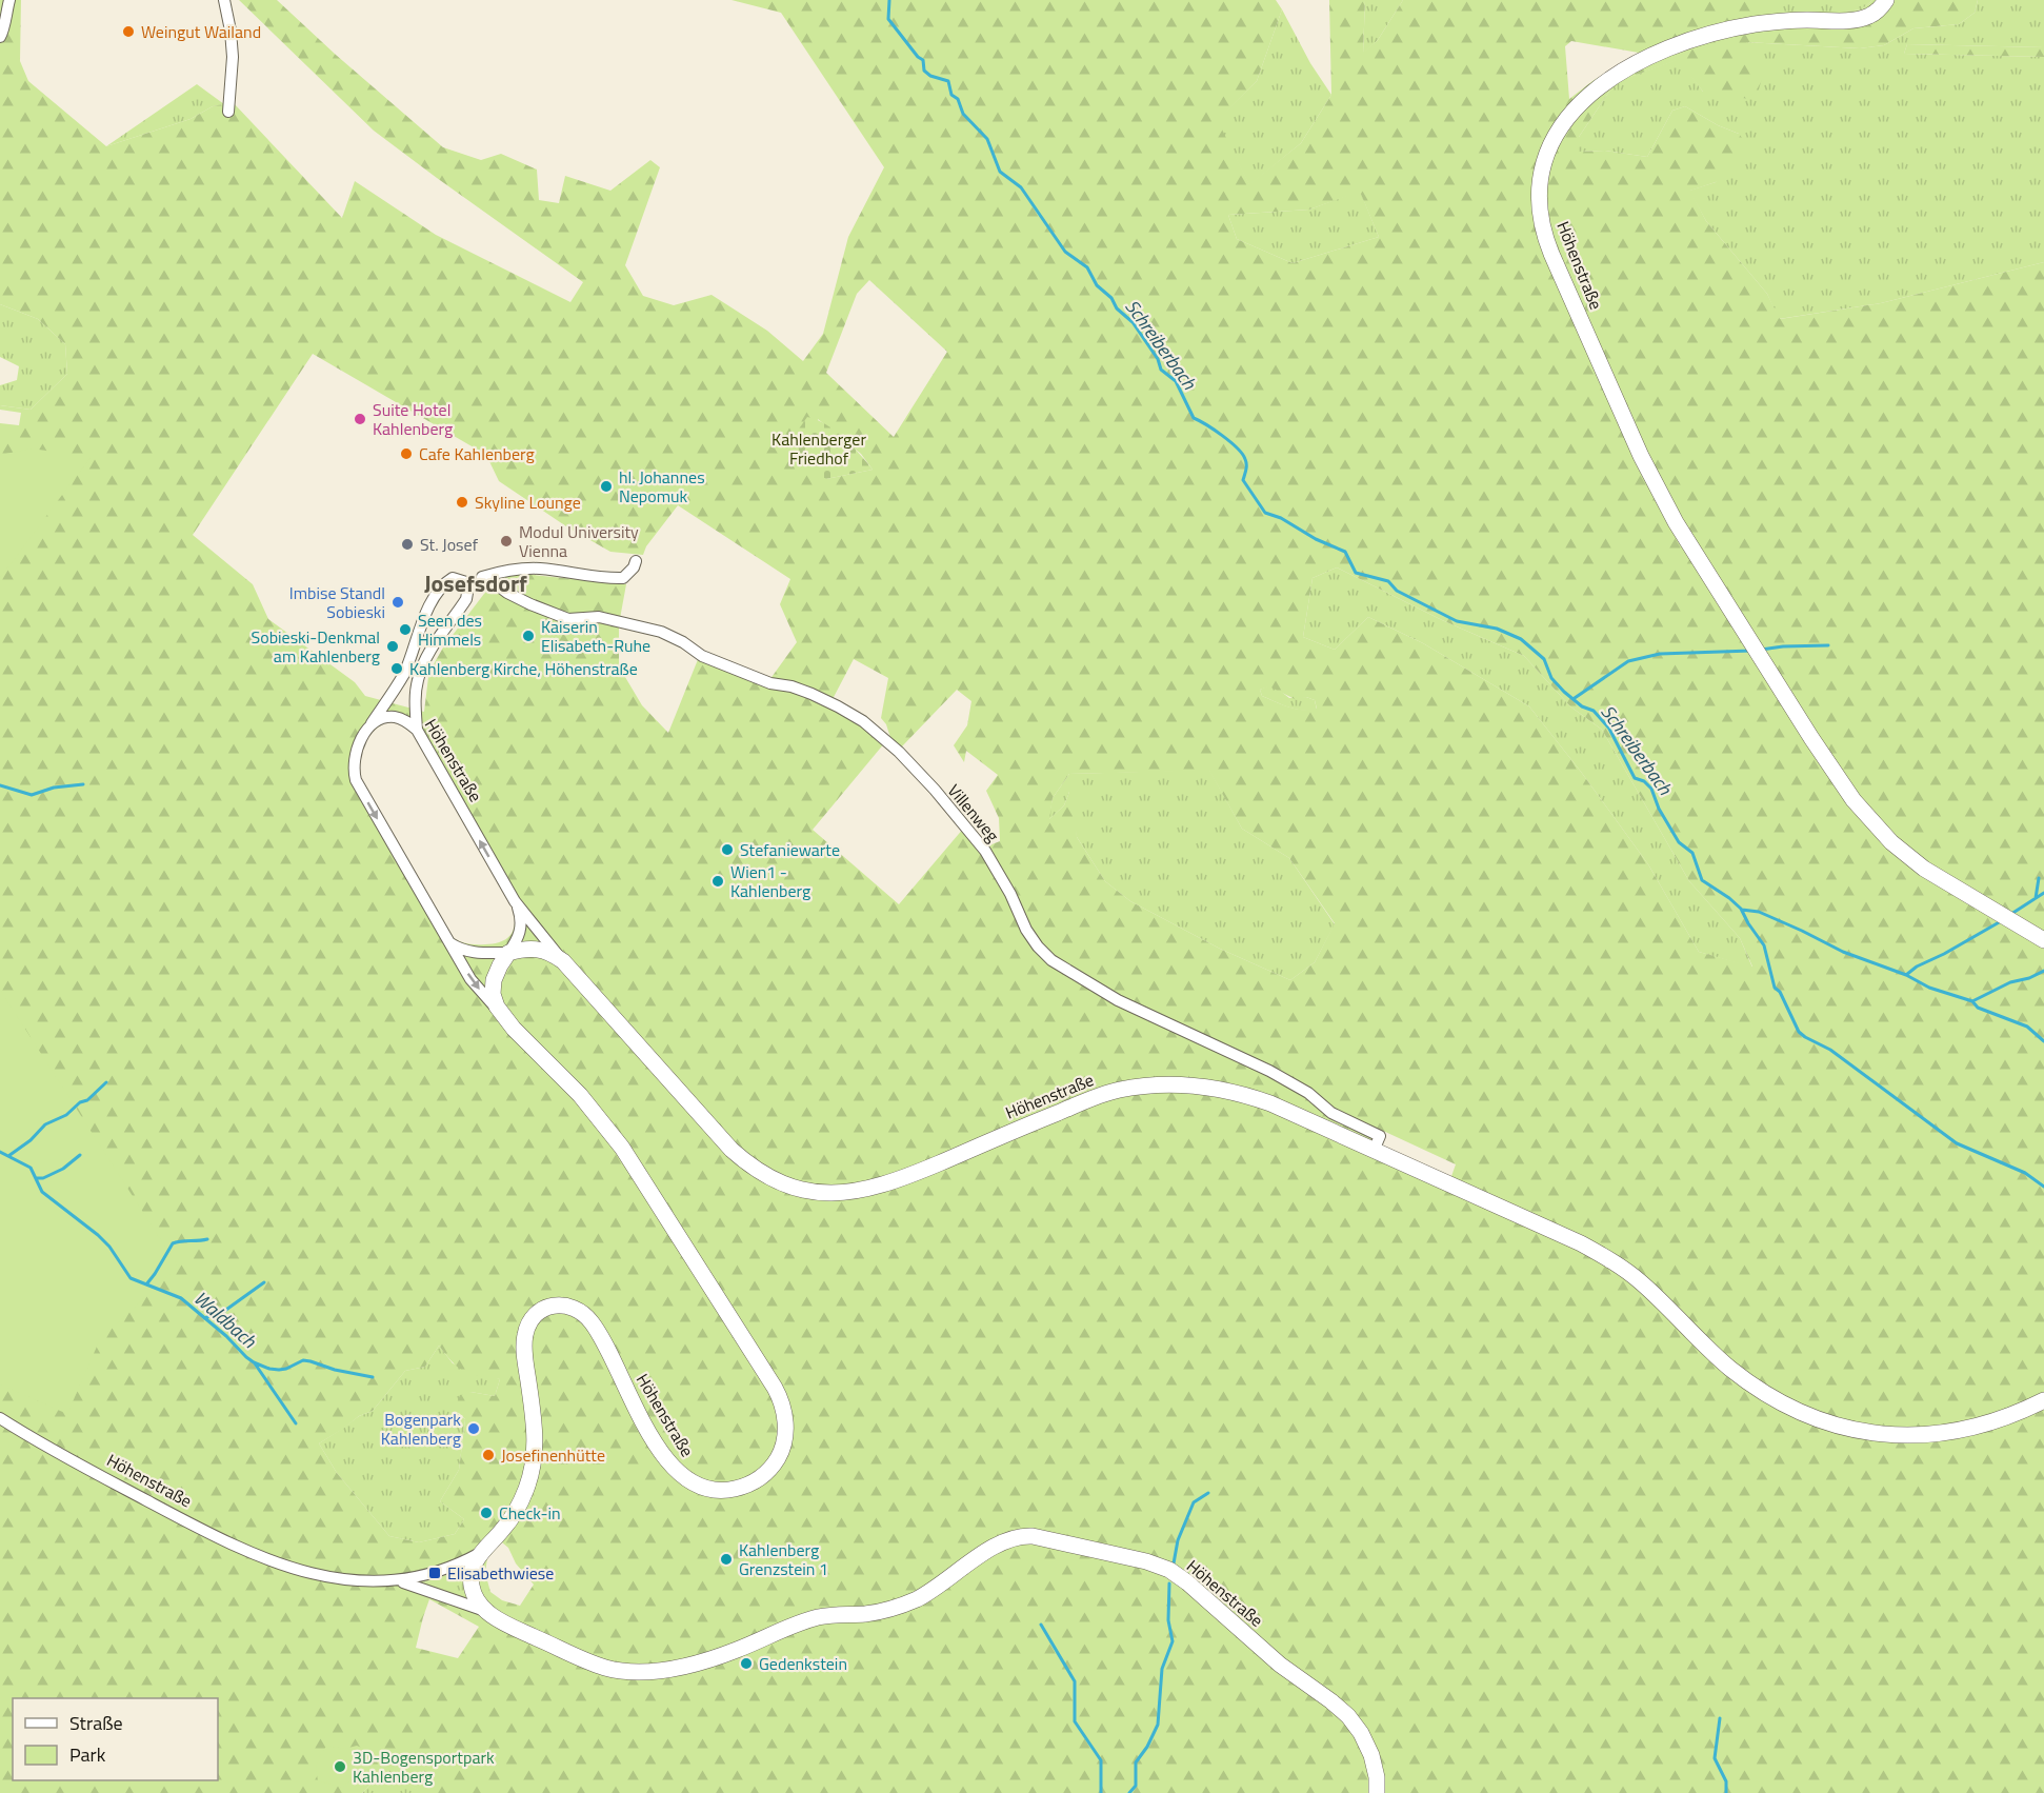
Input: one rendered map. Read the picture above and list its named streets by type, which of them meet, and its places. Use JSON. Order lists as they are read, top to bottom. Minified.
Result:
{"streets":{"street":["Höhenstraße","Villenweg"]},"crossings":[["Höhenstraße","Villenweg"]],"districts":["Josefsdorf"],"water":["Schreiberbach","Waldbach"],"parks":["Kahlenberger Friedhof"],"places":{"other":["Weingut Wailand","Suite Hotel Kahlenberg","Cafe Kahlenberg","hl. Johannes Nepomuk","Skyline Lounge","Modul University Vienna","St. Josef","Imbise Standl Sobieski","Seen des Himmels","Kaiserin Elisabeth-Ruhe","Sobieski-Denkmal am Kahlenberg","Kahlenberg Kirche, Höhenstraße","Stefaniewarte","Wien1 - Kahlenberg","Bogenpark Kahlenberg","Josefinenhütte","Check-in","Kahlenberg Grenzstein 1","Gedenkstein","3D-Bogensportpark Kahlenberg"],"transit":["Elisabethwiese"]},"legend":["Straße","Park"]}
